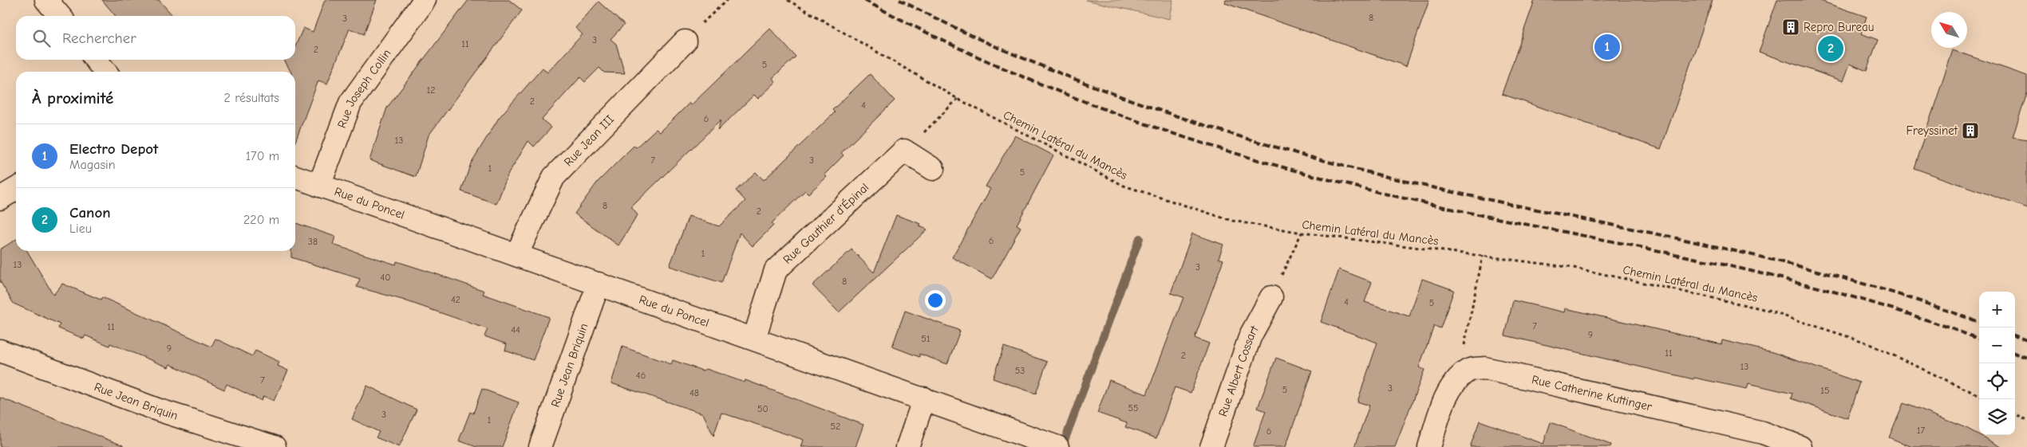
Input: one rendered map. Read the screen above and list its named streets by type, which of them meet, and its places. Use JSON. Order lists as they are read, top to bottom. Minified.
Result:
{"streets":{"street":["Rue Joseph Collin","Rue Jean III","Rue du Poncel","Rue Gauthier d'Épinal","Rue Jean Briquin","Rue Albert Cossart","Rue Catherine Kuttinger"],"path":["Chemin Latéral du Mancès"]},"crossings":[["Rue Joseph Collin","Rue du Poncel"],["Rue Jean III","Rue du Poncel"],["Rue du Poncel","Rue Gauthier d'Épinal"],["Rue du Poncel","Rue Jean Briquin"]],"places":{"building":["Repro Bureau","Freyssinet"]},"house_numbers":["8","3","3","11","2","5","12","2","4","6","13","7","3","1","5","8","2","6","38","1","13","3","40","8","42","4","5","7","11","44","9","51","9","11","2","13","53","46","7","3","5","15","48","55","50","3","1","52","17","6"],"north":"top left","page":{"search":"Rechercher","pins":["1","2"],"heading":["À proximité","2 résultats"],"list":[{"mark":"1","name":"Electro Depot","note":"Magasin","value":"170 m"},{"mark":"2","name":"Canon","note":"Lieu","value":"220 m"}],"map_buttons":["+","−"]}}
